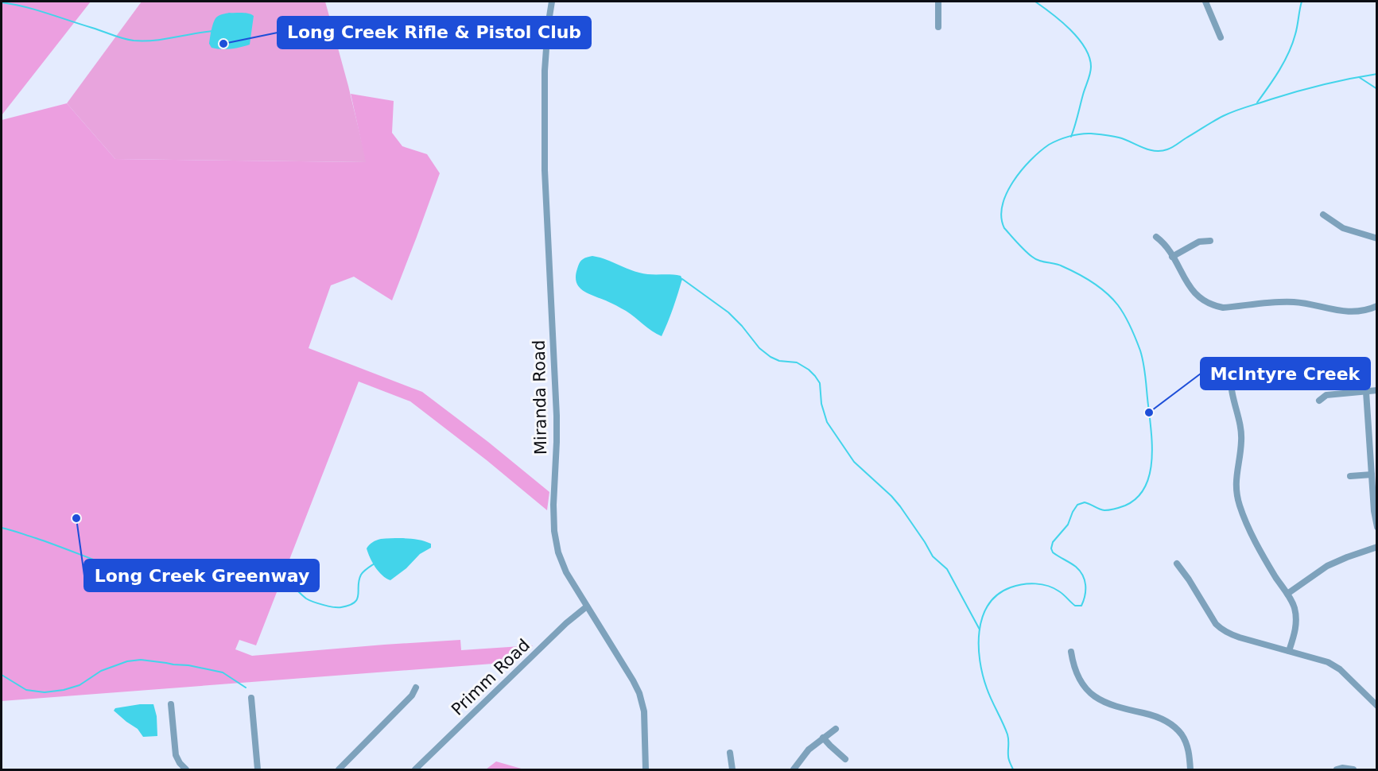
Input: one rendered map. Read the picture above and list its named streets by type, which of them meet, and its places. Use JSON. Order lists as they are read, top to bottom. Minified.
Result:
{"streets":{"street":["Miranda Road","Primm Road"]},"crossings":[["Miranda Road","Primm Road"]],"places":["Long Creek Rifle & Pistol Club","McIntyre Creek","Long Creek Greenway"]}
